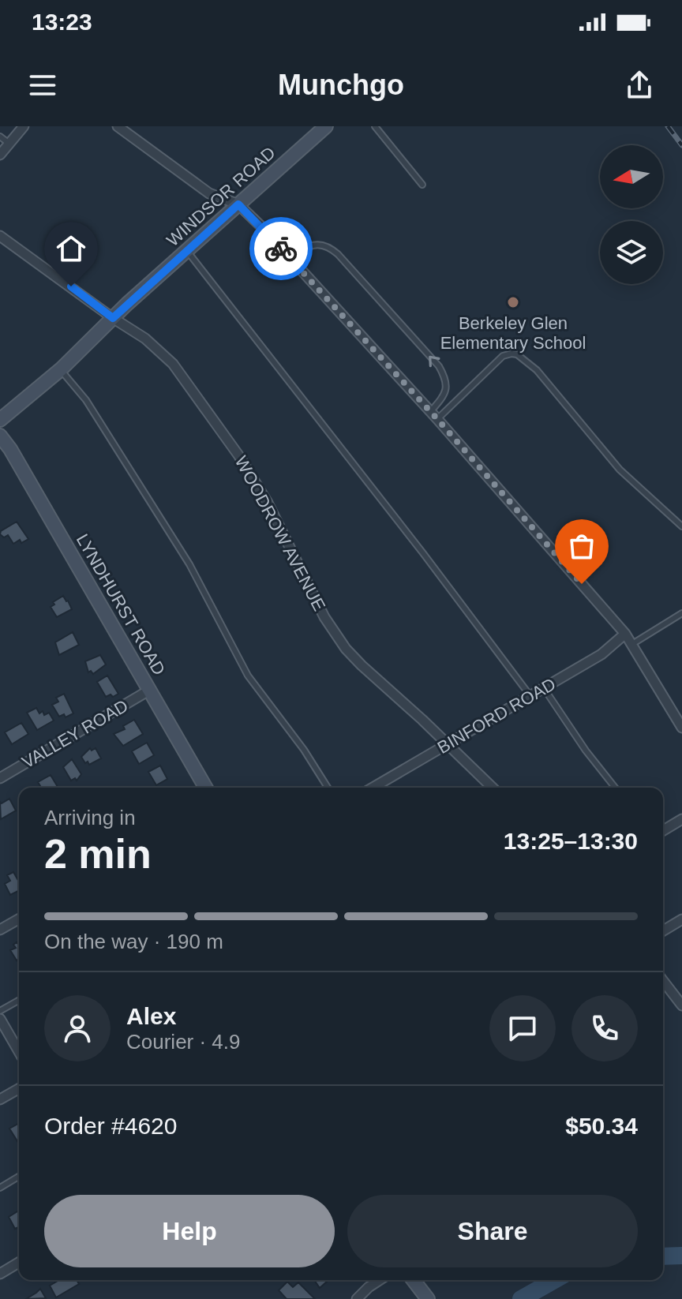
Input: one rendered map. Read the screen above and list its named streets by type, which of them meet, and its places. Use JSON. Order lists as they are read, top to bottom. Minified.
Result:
{"streets":{"street":["WINDSOR ROAD","WOODROW AVENUE","LYNDHURST ROAD","BINFORD ROAD","VALLEY ROAD"]},"crossings":[["WINDSOR ROAD","WOODROW AVENUE"],["WOODROW AVENUE","BINFORD ROAD"],["LYNDHURST ROAD","VALLEY ROAD"]],"places":["Berkeley Glen Elementary School"],"north":"left","page":{"status":"13:23","header":"Munchgo","heading":["2 min","Arriving in","13:25–13:30"],"panel":["Alex","Courier · 4.9","Order #4620","$50.34"],"bar":"On the way · 190 m","buttons":["Help","Share"]}}
